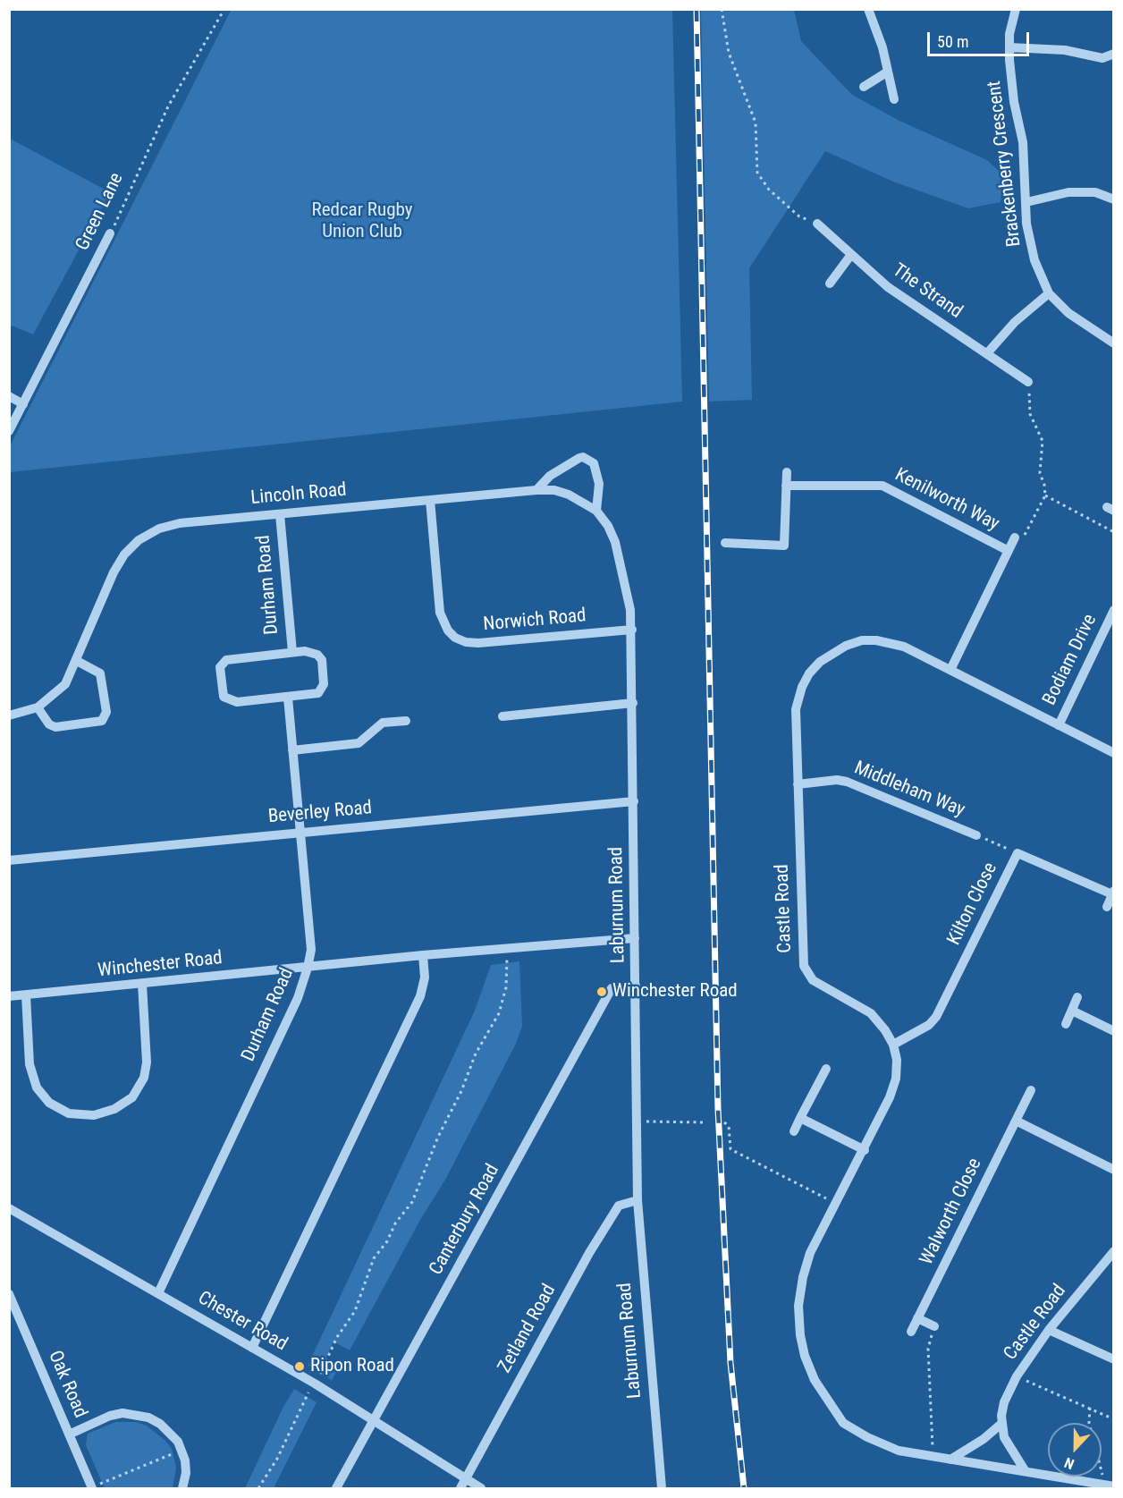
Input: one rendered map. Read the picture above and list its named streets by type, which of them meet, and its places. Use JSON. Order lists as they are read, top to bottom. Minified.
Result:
{"streets":{"street":["Brackenberry Crescent","Green Lane","The Strand","Lincoln Road","Kenilworth Way","Durham Road","Norwich Road","Bodiam Drive","Middleham Way","Beverley Road","Kilton Close","Laburnum Road","Castle Road","Winchester Road","Walworth Close","Canterbury Road","Chester Road","Zetland Road","Oak Road"]},"crossings":[["Lincoln Road","Durham Road"],["Lincoln Road","Norwich Road"],["Lincoln Road","Laburnum Road"],["Kenilworth Way","Castle Road"],["Durham Road","Beverley Road"],["Durham Road","Winchester Road"],["Durham Road","Chester Road"],["Norwich Road","Laburnum Road"],["Bodiam Drive","Castle Road"],["Middleham Way","Castle Road"],["Beverley Road","Laburnum Road"],["Kilton Close","Castle Road"],["Laburnum Road","Winchester Road"],["Laburnum Road","Canterbury Road"],["Laburnum Road","Zetland Road"],["Canterbury Road","Chester Road"],["Chester Road","Zetland Road"]],"parks":["Redcar Rugby Union Club"],"places":["Winchester Road","Ripon Road"],"scale_bar":"50 m","north":"bottom"}
